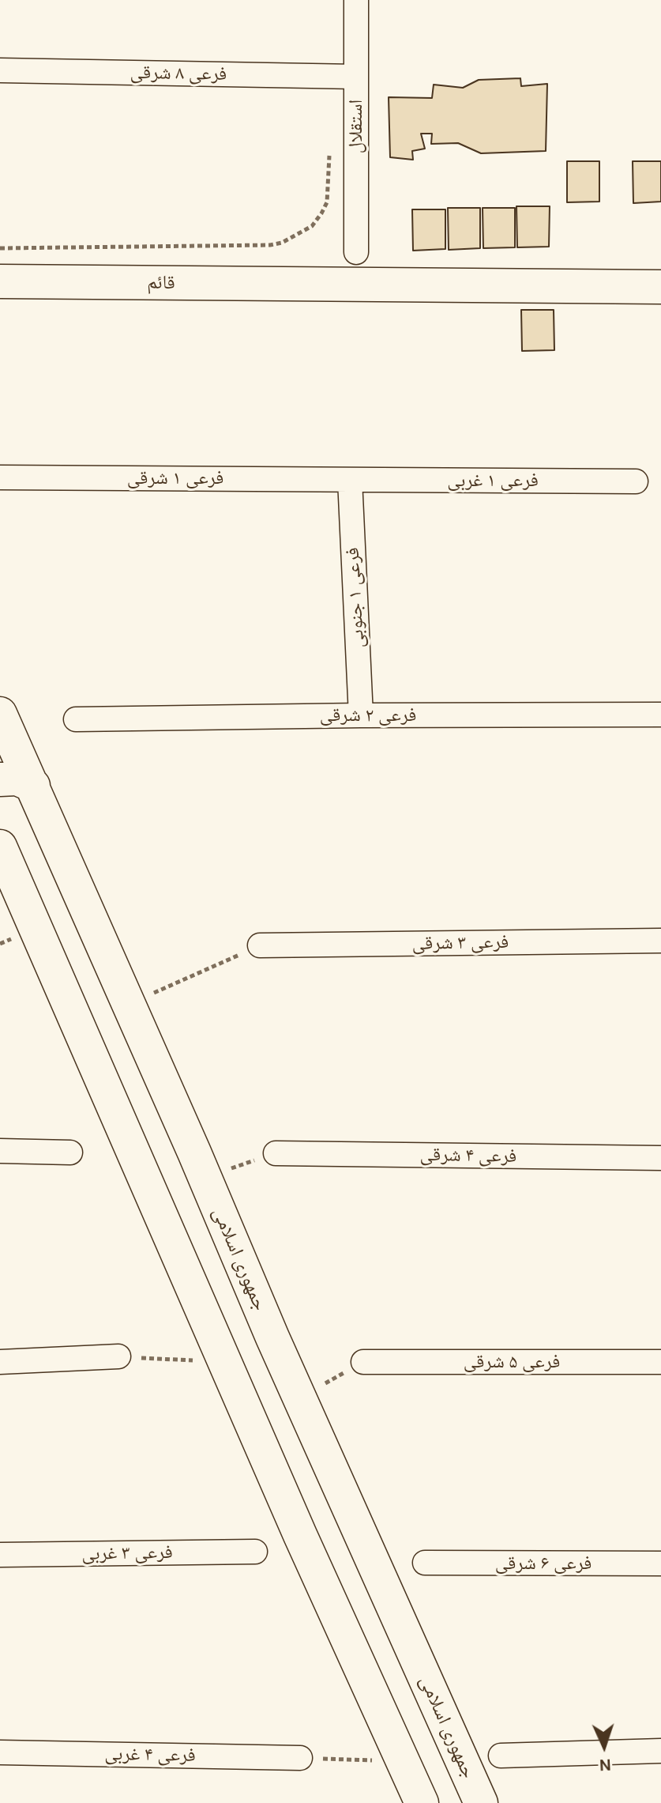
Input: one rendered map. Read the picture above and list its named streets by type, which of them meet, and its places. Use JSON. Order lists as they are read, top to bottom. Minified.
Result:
{"streets":{"main road":["قائم","جمهوری اسلامی"],"street":["فرعی ۸ شرقی","استقلال","فرعی ۱ شرقی","فرعی ۱ غربی","فرعی ۱ جنوبی","فرعی ۲ شرقی","فرعی ۳ شرقی","فرعی ۴ شرقی","فرعی ۵ شرقی","فرعی ۳ غربی","فرعی ۶ شرقی","فرعی ۴ غربی"]},"crossings":[["فرعی ۸ شرقی","استقلال"],["فرعی ۱ شرقی","فرعی ۱ غربی"],["فرعی ۱ شرقی","فرعی ۱ جنوبی"],["فرعی ۱ غربی","فرعی ۱ جنوبی"],["فرعی ۱ جنوبی","فرعی ۲ شرقی"]],"north":"bottom"}
